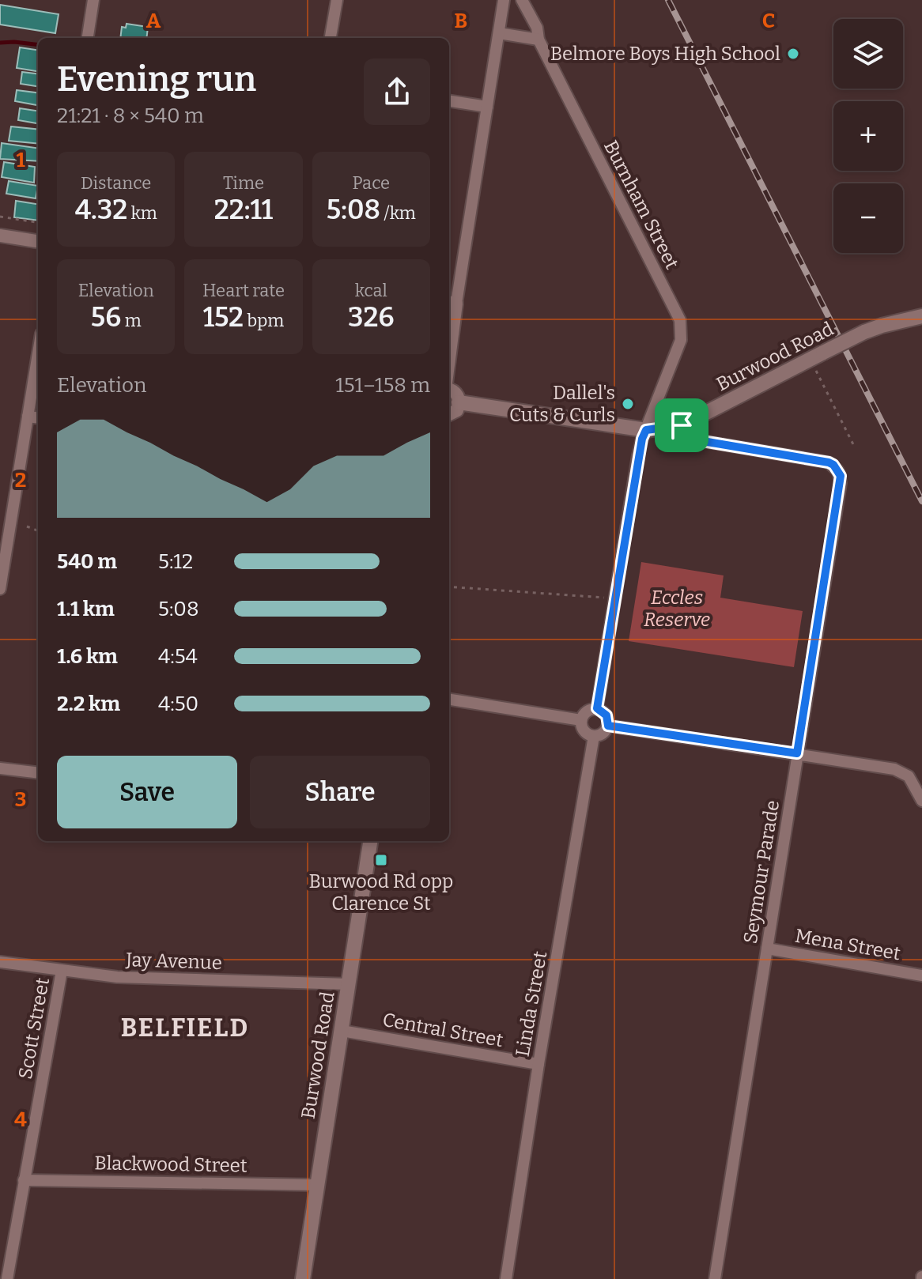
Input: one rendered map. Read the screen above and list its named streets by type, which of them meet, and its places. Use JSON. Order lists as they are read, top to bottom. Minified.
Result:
{"streets":{"main road":["Burwood Road"],"street":["Burnham Street","Seymour Parade","Mena Street","Jay Avenue","Linda Street","Scott Street","Central Street","Blackwood Street"]},"crossings":[["Burnham Street","Burwood Road"],["Burwood Road","Seymour Parade"],["Burwood Road","Jay Avenue"],["Burwood Road","Central Street"],["Burwood Road","Blackwood Street"],["Seymour Parade","Mena Street"],["Jay Avenue","Scott Street"],["Linda Street","Central Street"],["Scott Street","Blackwood Street"]],"districts":["BELFIELD"],"parks":["Eccles Reserve"],"places":{"other":["Belmore Boys High School","Dallel's Cuts & Curls"],"transit":["Burwood Rd opp Clarence St"]},"page":{"map_buttons":["+","−"],"heading":["Evening run","21:21 · 8 × 540 m"],"stats":[["Distance","4.32 km"],["Time","22:11"],["Pace","5:08 /km"],["Elevation","56 m"],["Heart rate","152 bpm"],["kcal","326"]],"chart":["Elevation","151–158 m"],"list":[{"name":"540 m","note":"5:12"},{"name":"1.1 km","note":"5:08"},{"name":"1.6 km","note":"4:54"},{"name":"2.2 km","note":"4:50"}],"buttons":["Save","Share"]},"grid":{"columns":["A","B","C"],"rows":["1","2","3","4"]}}
